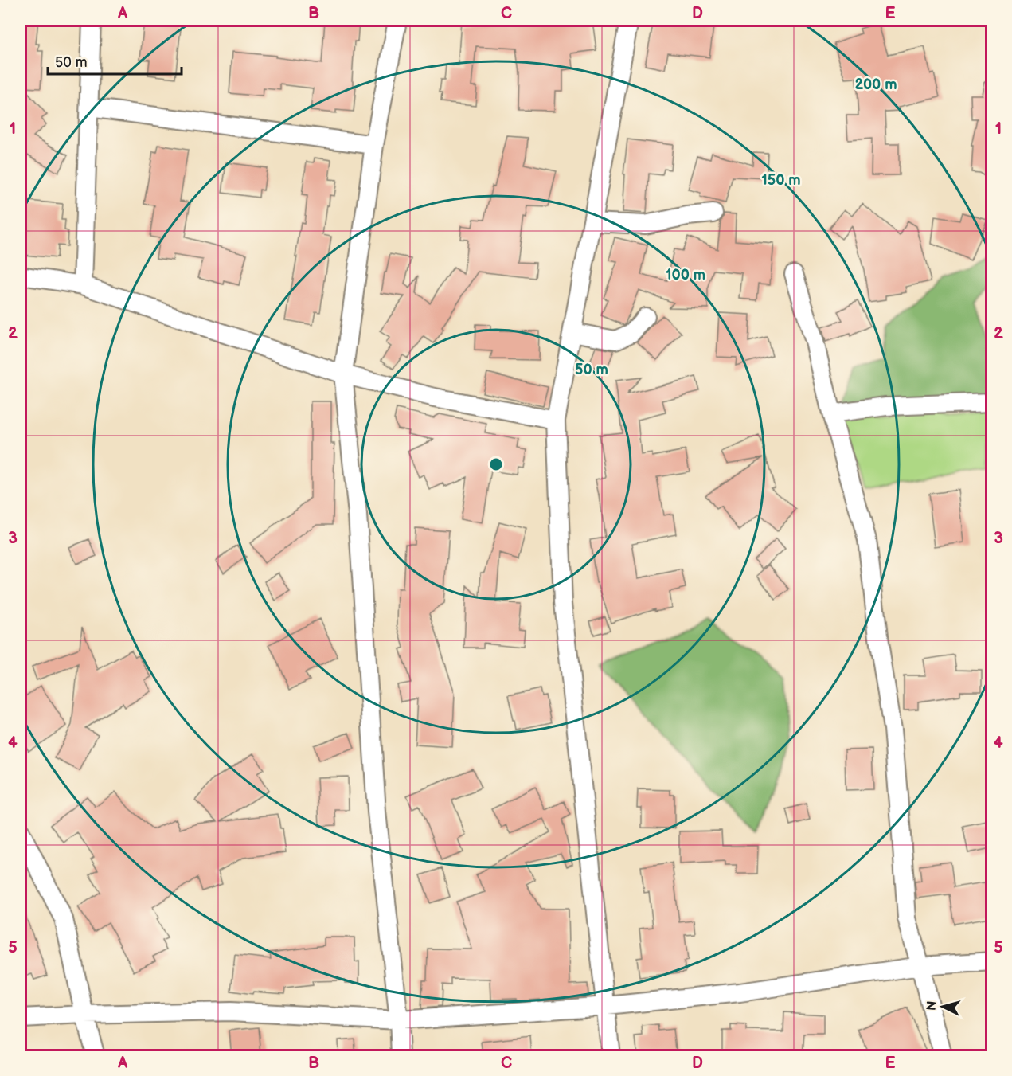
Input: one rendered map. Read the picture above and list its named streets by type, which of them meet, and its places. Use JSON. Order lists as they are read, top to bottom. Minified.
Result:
{"scale_bar":"50 m","north":"left","grid":{"columns":["A","B","C","D","E"],"rows":["1","2","3","4","5"]},"rings":["200 m","150 m","100 m","50 m"]}
